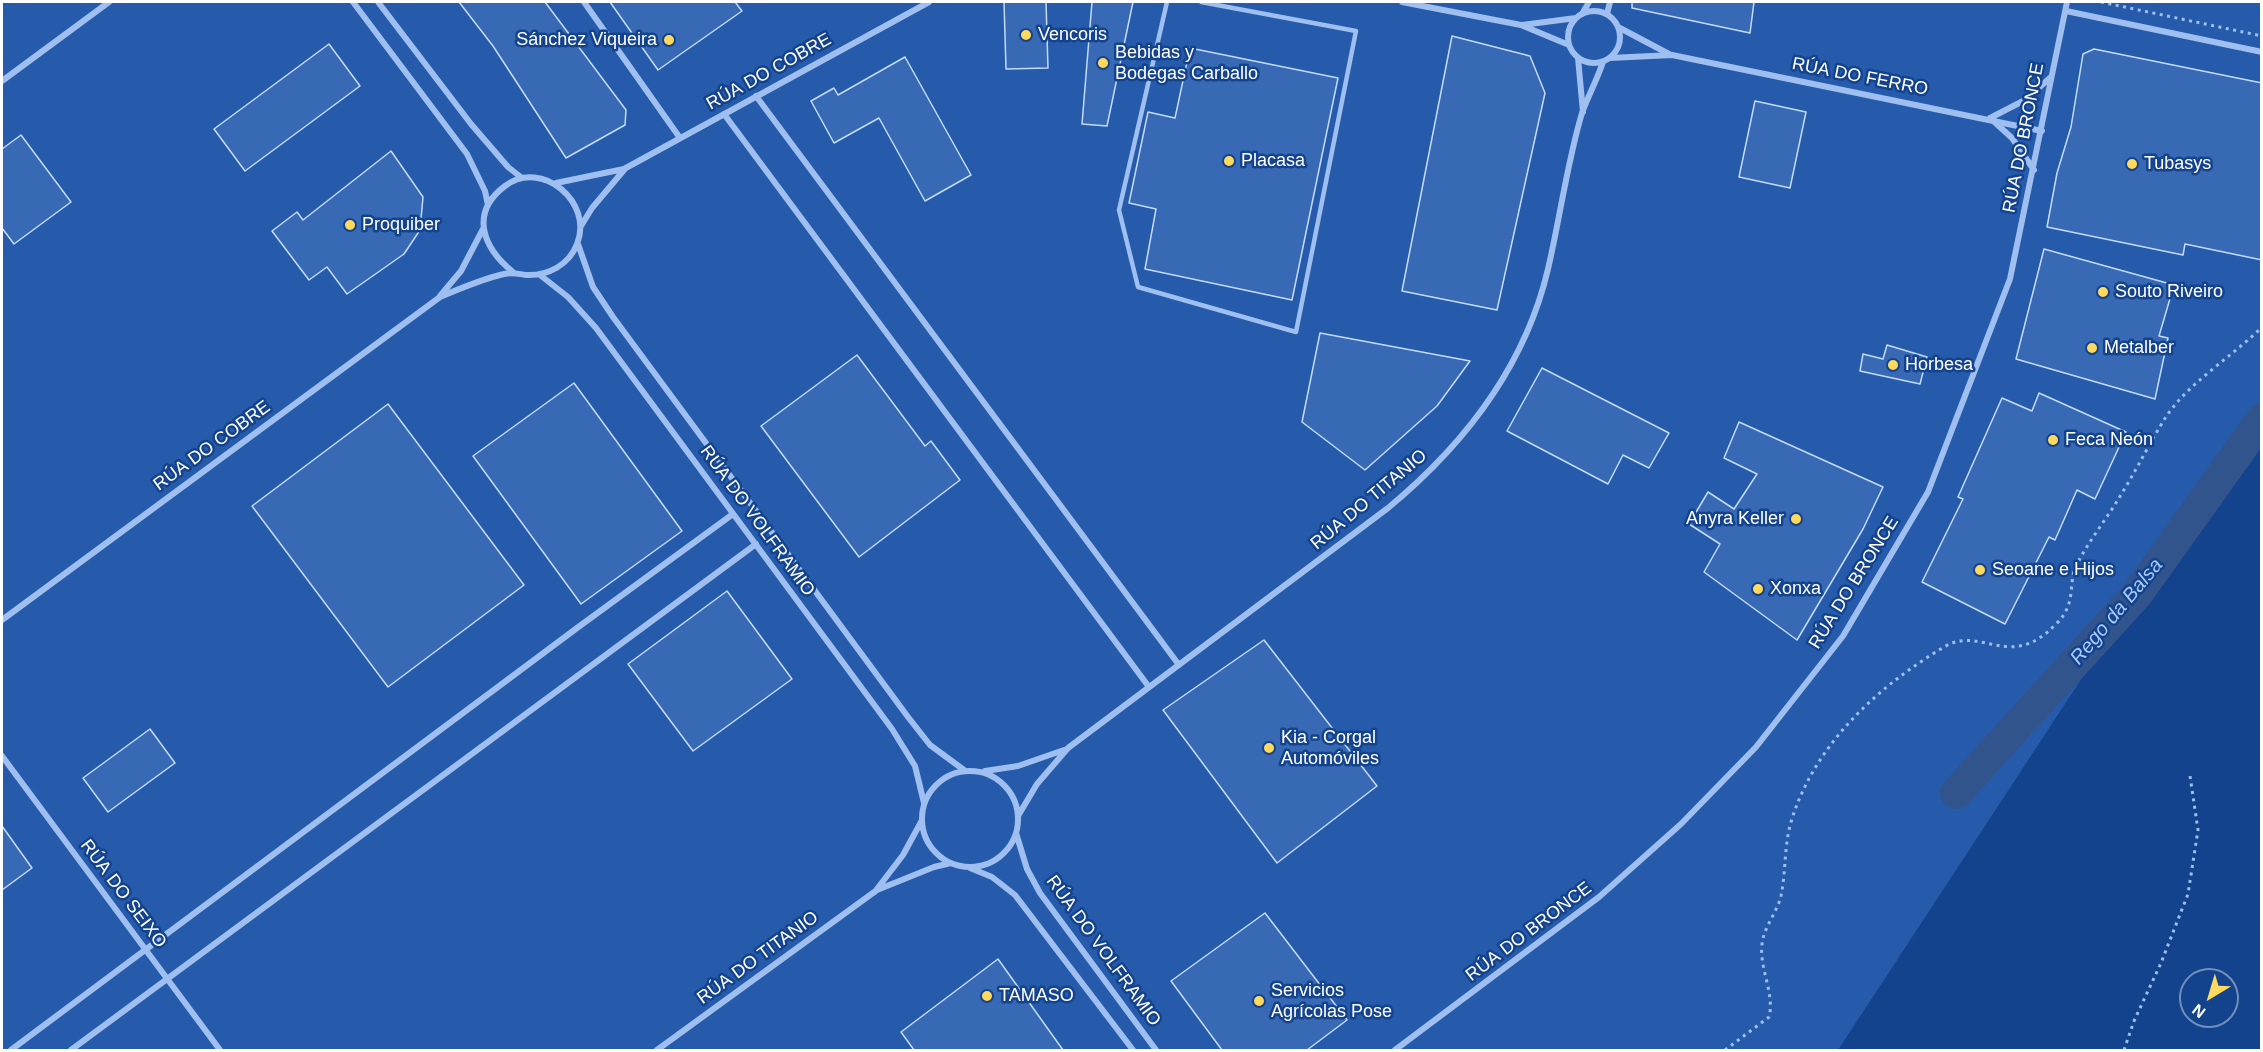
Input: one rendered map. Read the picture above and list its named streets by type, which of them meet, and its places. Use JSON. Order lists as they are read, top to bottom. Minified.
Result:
{"streets":{"street":["RÚA DO COBRE","RÚA DO FERRO","RÚA DO BRONCE","RÚA DO TITANIO","RÚA DO VOLFRAMIO","RÚA DO SEIXO"]},"crossings":[["RÚA DO FERRO","RÚA DO BRONCE"],["RÚA DO FERRO","RÚA DO TITANIO"]],"water":["Rego da Balsa"],"places":["Vencoris","Sánchez Viqueira","Bebidas y Bodegas Carballo","Placasa","Tubasys","Proquiber","Souto Riveiro","Metalber","Horbesa","Feca Neón","Anyra Keller","Seoane e Hijos","Xonxa","Kia - Corgal Automóviles","TAMASO","Servicios Agrícolas Pose"],"north":"bottom left"}
